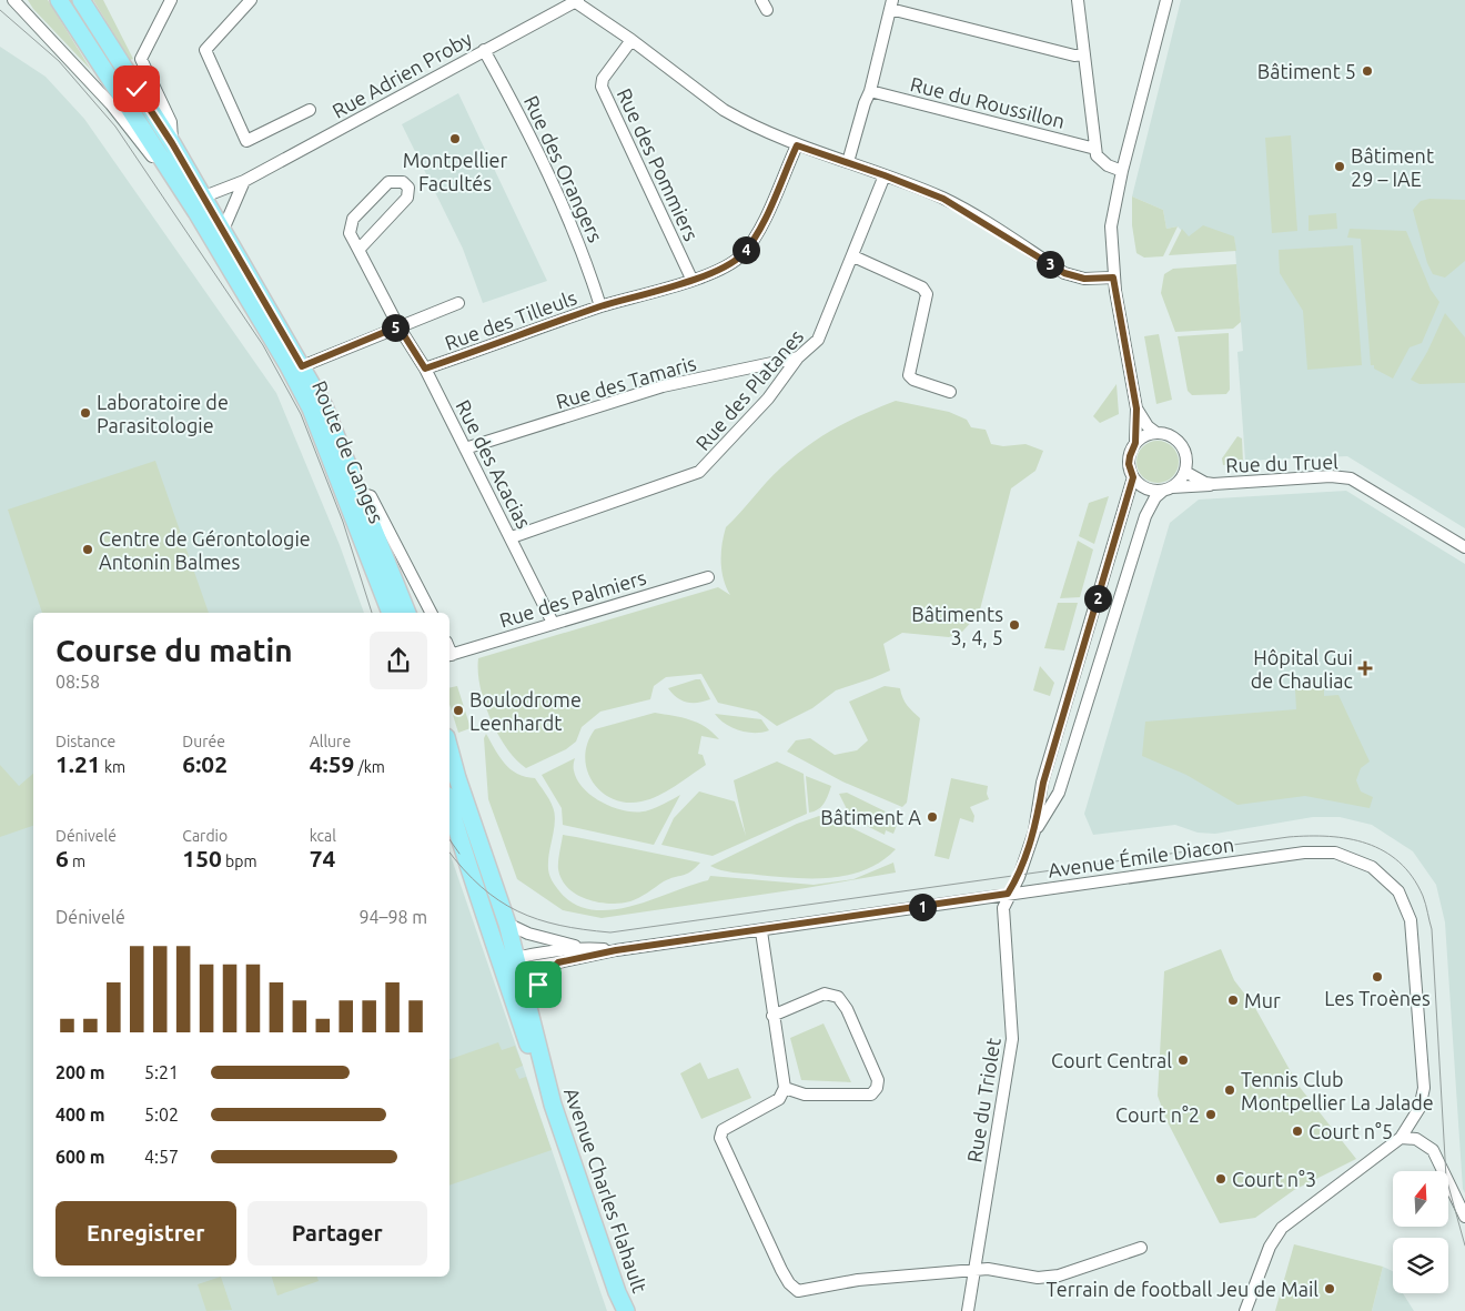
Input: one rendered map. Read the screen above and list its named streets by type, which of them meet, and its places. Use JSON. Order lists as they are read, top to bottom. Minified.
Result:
{"streets":{"main road":["Route de Ganges","Avenue Charles Flahault"],"street":["Rue Adrien Proby","Rue du Roussillon","Rue des Pommiers","Rue des Orangers","Rue des Tilleuls","Rue des Tamaris","Rue des Platanes","Rue du Truel","Rue des Acacias","Rue des Palmiers","Avenue Émile Diacon","Rue du Triolet"]},"crossings":[["Rue Adrien Proby","Rue des Orangers"],["Rue Adrien Proby","Route de Ganges"],["Rue des Pommiers","Rue des Tilleuls"],["Rue des Orangers","Rue des Tilleuls"],["Rue des Tilleuls","Rue des Acacias"],["Rue des Tamaris","Rue des Platanes"],["Rue des Tamaris","Rue des Acacias"],["Rue des Platanes","Rue des Acacias"],["Rue des Acacias","Rue des Palmiers"],["Avenue Émile Diacon","Rue du Triolet"],["Avenue Émile Diacon","Avenue Charles Flahault"]],"places":{"other":["Bâtiment 5","Montpellier Facultés","Bâtiment 29 – IAE","Laboratoire de Parasitologie","Centre de Gérontologie Antonin Balmes","Bâtiments 3, 4, 5","Boulodrome Leenhardt","Bâtiment A","Les Troènes","Mur","Court Central","Tennis Club Montpellier La Jalade","Court n°2","Court n°5","Court n°3","Terrain de football Jeu de Mail"],"health":["Hôpital Gui de Chauliac"]},"north":"top","page":{"pins":["4","3","5","2","1"],"heading":["Course du matin","08:58"],"stats":[["Distance","1.21 km"],["Durée","6:02"],["Allure","4:59 /km"],["Dénivelé","6 m"],["Cardio","150 bpm"],["kcal","74"]],"chart":["Dénivelé","94–98 m"],"list":[{"name":"200 m","note":"5:21"},{"name":"400 m","note":"5:02"},{"name":"600 m","note":"4:57"}],"buttons":["Enregistrer","Partager"]}}
